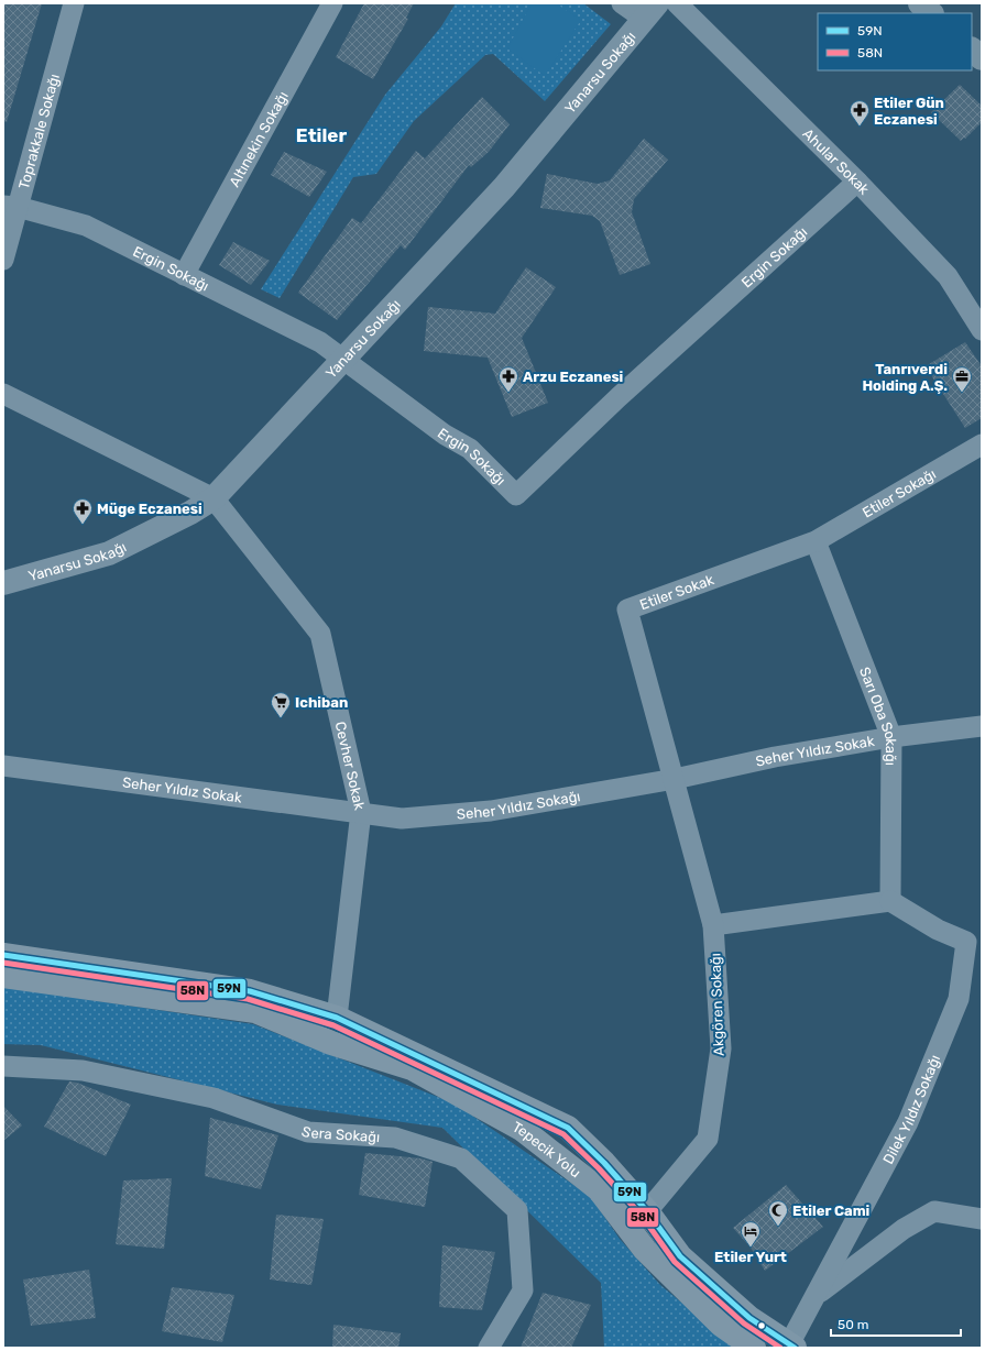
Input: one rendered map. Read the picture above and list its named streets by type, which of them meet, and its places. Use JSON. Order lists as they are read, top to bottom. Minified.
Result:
{"streets":{"main road":["Tepecik Yolu"],"street":["Yanarsu Sokağı","Toprakkale Sokağı","Altınekin Sokağı","Ahular Sokak","Ergin Sokağı","Etiler Sokağı","Etiler Sokak","Sarı Oba Sokağı","Seher Yıldız Sokak","Cevher Sokak","Seher Yıldız Sokağı","Akgören Sokağı","Dilek Yıldız Sokağı","Sera Sokağı"]},"crossings":[["Yanarsu Sokağı","Ergin Sokağı"],["Yanarsu Sokağı","Cevher Sokak"],["Toprakkale Sokağı","Ergin Sokağı"],["Altınekin Sokağı","Ergin Sokağı"],["Ahular Sokak","Ergin Sokağı"],["Etiler Sokağı","Etiler Sokak"],["Etiler Sokağı","Sarı Oba Sokağı"],["Etiler Sokak","Sarı Oba Sokağı"],["Etiler Sokak","Seher Yıldız Sokak"],["Etiler Sokak","Seher Yıldız Sokağı"],["Etiler Sokak","Akgören Sokağı"],["Sarı Oba Sokağı","Seher Yıldız Sokak"],["Sarı Oba Sokağı","Dilek Yıldız Sokağı"],["Seher Yıldız Sokak","Cevher Sokak"],["Seher Yıldız Sokak","Seher Yıldız Sokağı"],["Seher Yıldız Sokak","Akgören Sokağı"],["Cevher Sokak","Seher Yıldız Sokağı"],["Cevher Sokak","Tepecik Yolu"],["Seher Yıldız Sokağı","Akgören Sokağı"],["Akgören Sokağı","Tepecik Yolu"],["Dilek Yıldız Sokağı","Tepecik Yolu"]],"districts":["Etiler"],"places":{"pharmacy":["Etiler Gün Eczanesi","Arzu Eczanesi","Müge Eczanesi"],"office":["Tanrıverdi Holding A.Ş."],"supermarket":["Ichiban"],"mosque":["Etiler Cami"],"hotel":["Etiler Yurt"]},"lines":["transit line 59N","transit line 58N"],"legend":["59N","58N"],"scale_bar":"50 m"}
